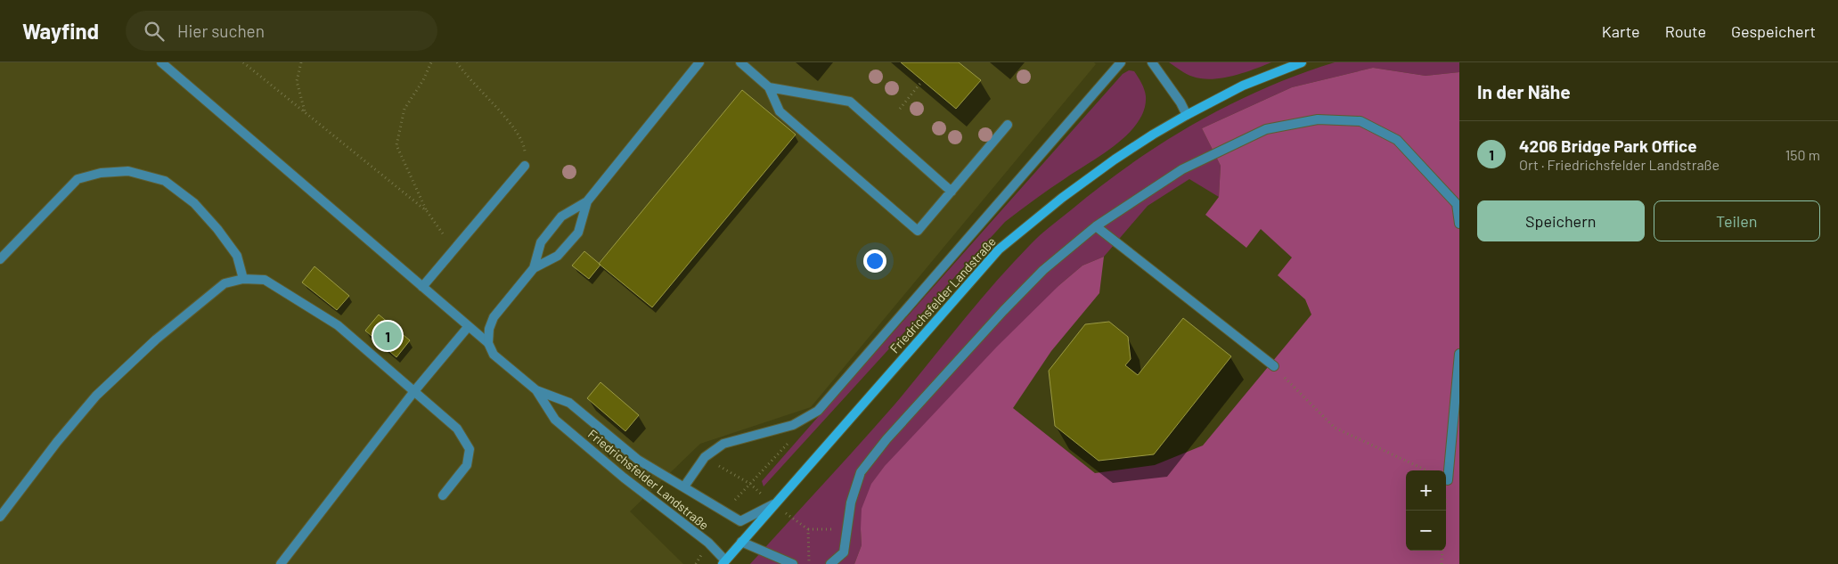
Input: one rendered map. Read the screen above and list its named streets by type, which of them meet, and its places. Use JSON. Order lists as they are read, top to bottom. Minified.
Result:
{"streets":{"main road":["Friedrichsfelder Landstraße"]},"page":{"header":"Wayfind","search":"Hier suchen","nav":["Karte","Route","Gespeichert"],"heading":"In der Nähe","list":[{"mark":"1","name":"4206 Bridge Park Office","note":"Ort · Friedrichsfelder Landstraße","value":"150 m"}],"buttons":["Speichern","Teilen"],"pins":"1","map_buttons":["+","−"]}}
